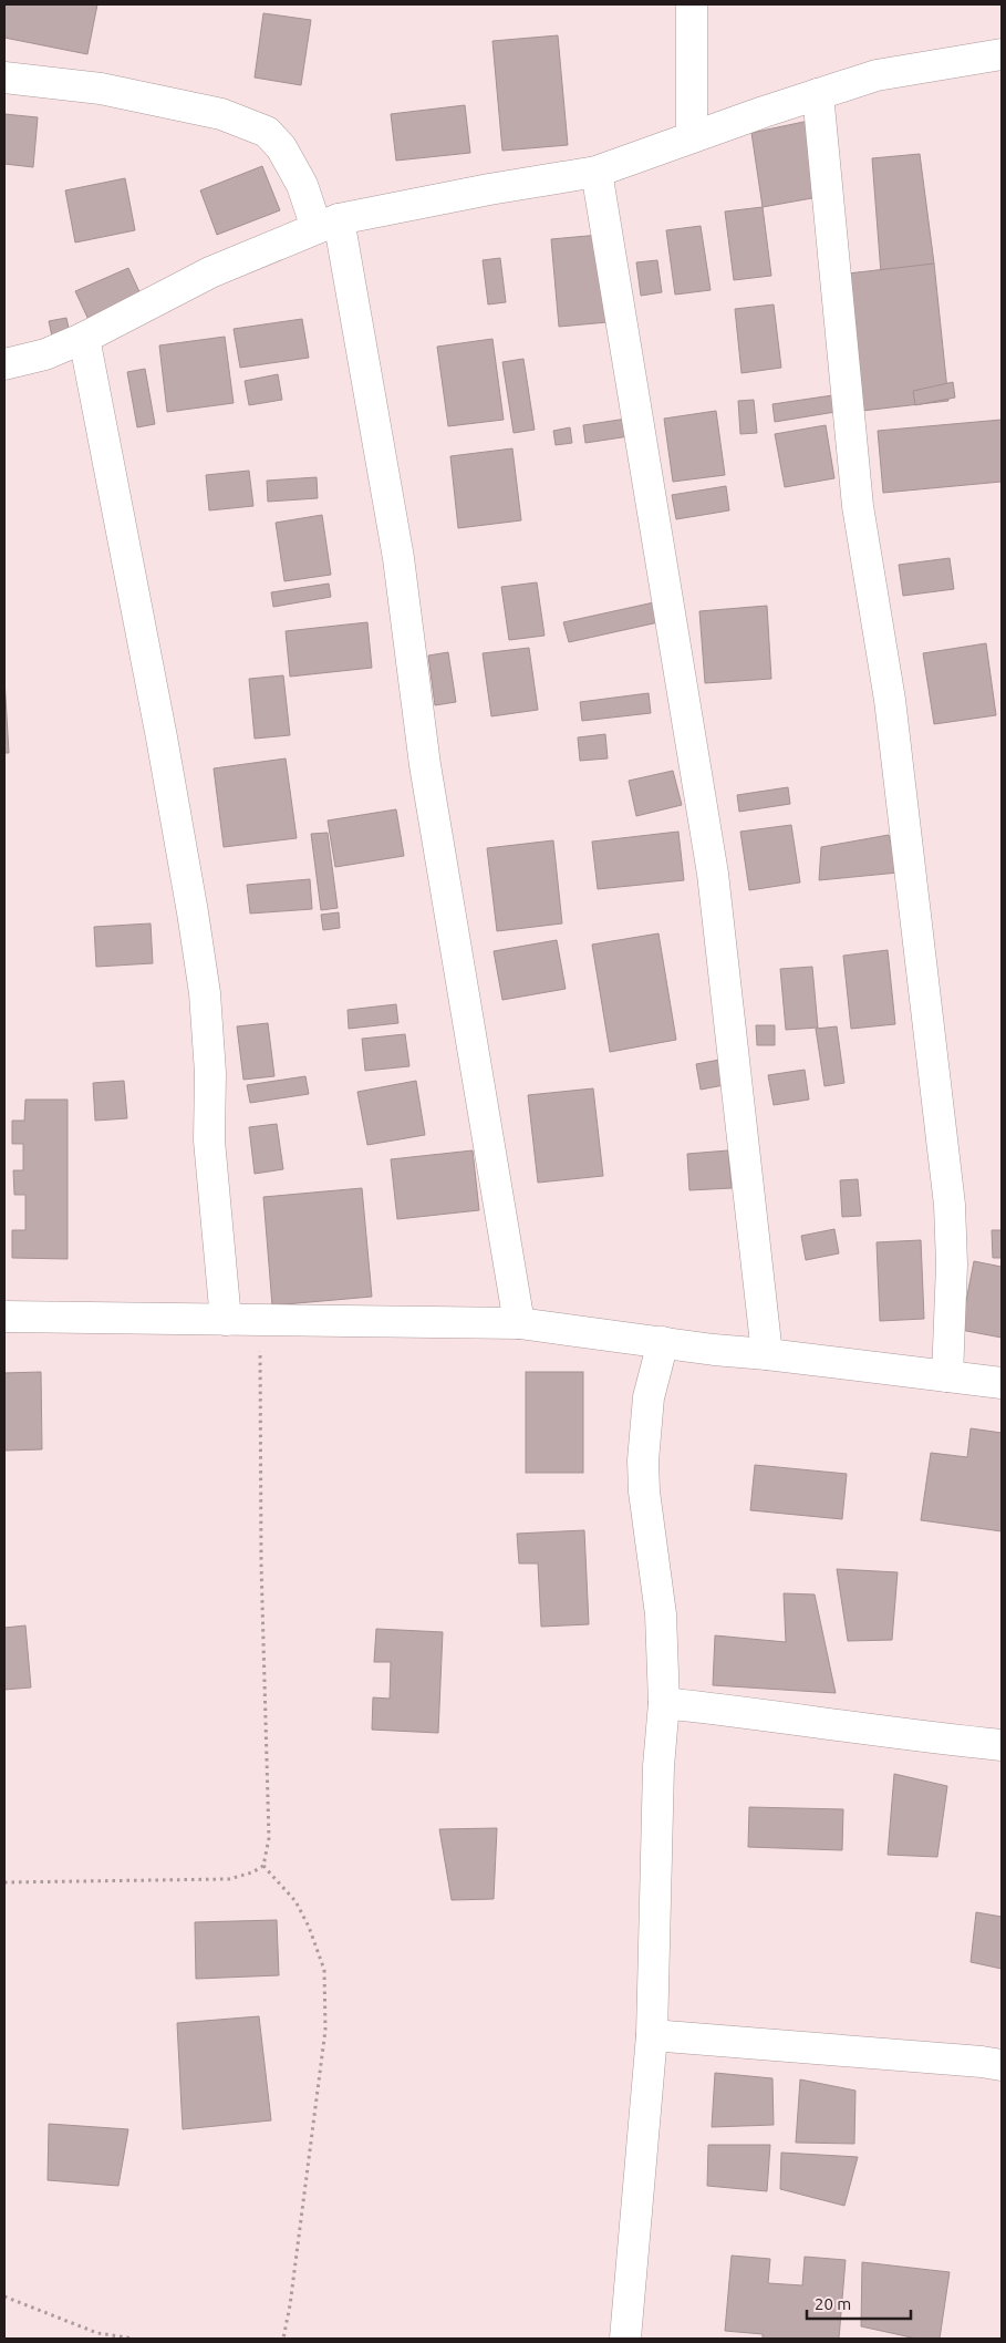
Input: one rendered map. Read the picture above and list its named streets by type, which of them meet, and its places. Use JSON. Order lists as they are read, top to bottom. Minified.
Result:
{"scale_bar":"20 m"}
